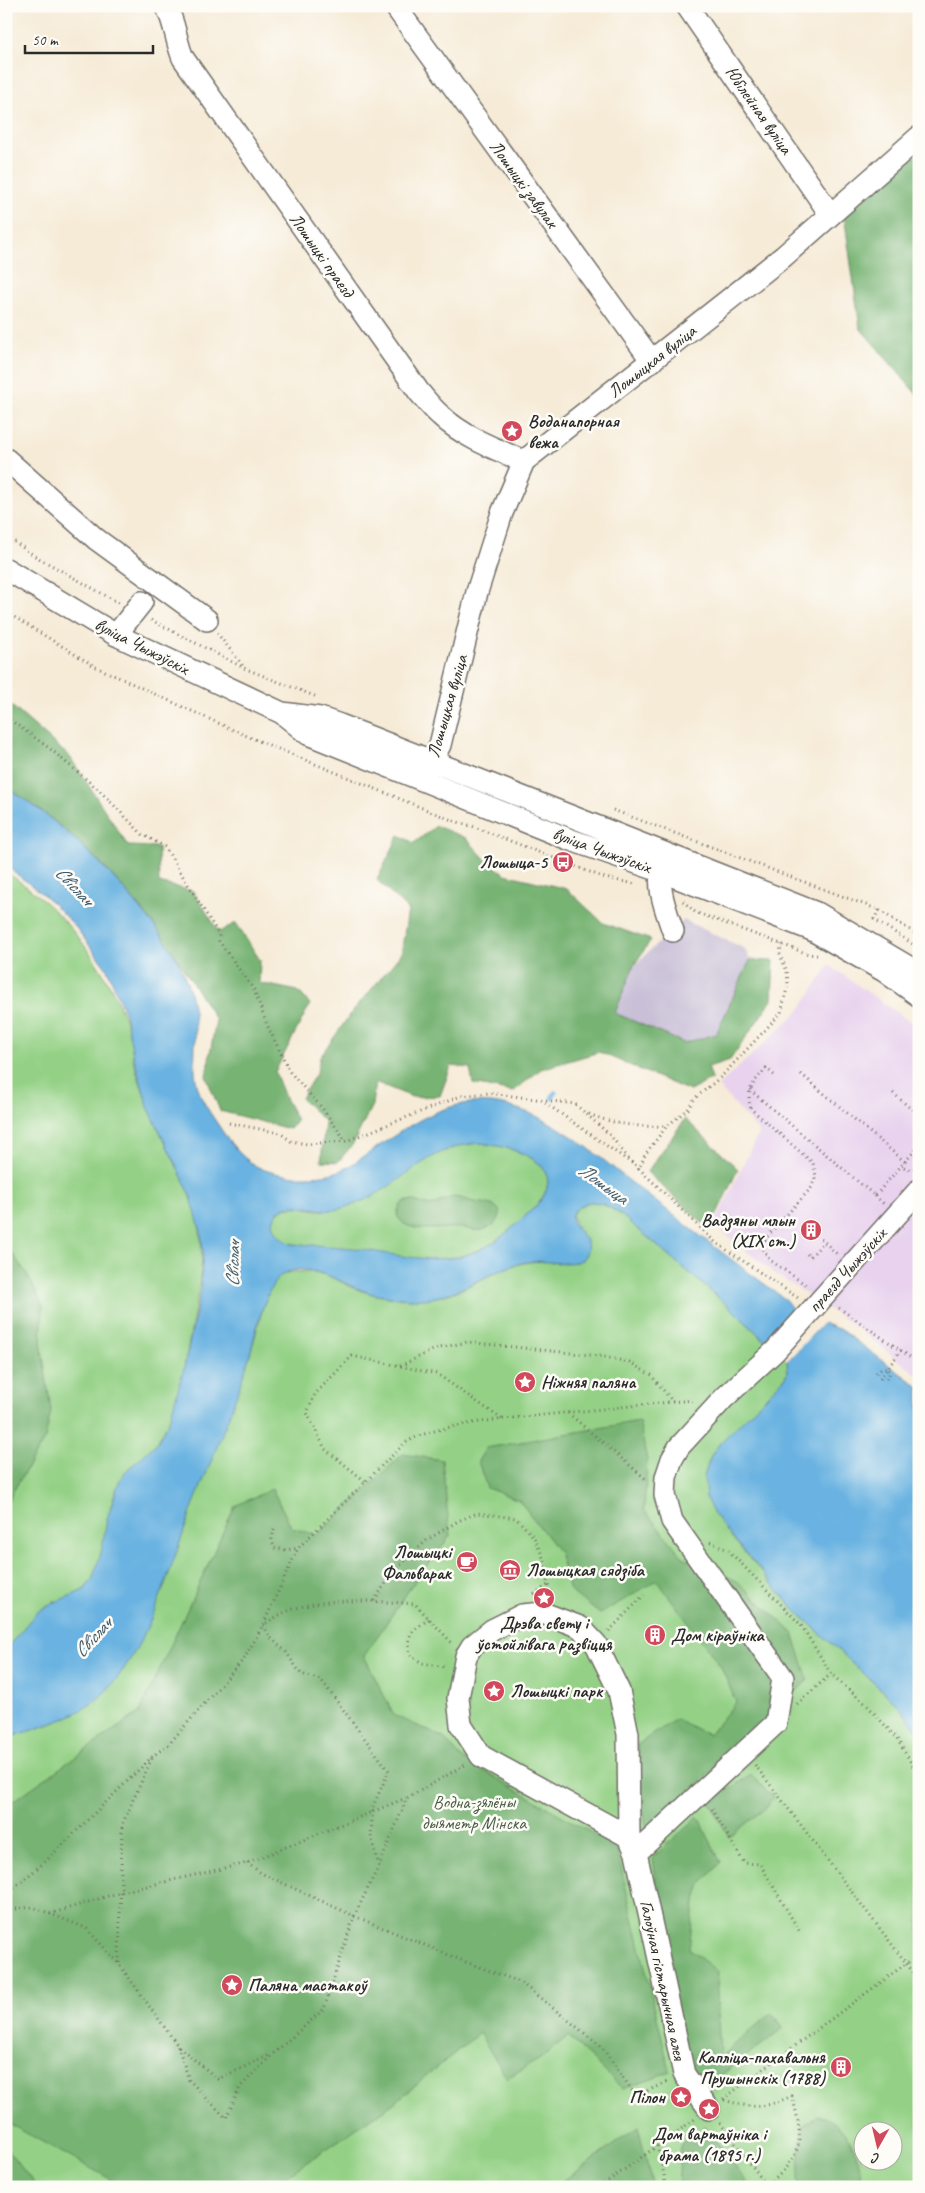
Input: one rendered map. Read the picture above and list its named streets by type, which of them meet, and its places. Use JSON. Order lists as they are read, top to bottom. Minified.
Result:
{"streets":{"street":["Юбілейная вуліца","Лошыцкі завулак","Лошыцкі праезд","Лошыцкая вуліца","вуліца Чыжэўскіх","праезд Чыжэўскіх","Галоўная гістарычная алея"]},"crossings":[["Юбілейная вуліца","Лошыцкая вуліца"],["Лошыцкі завулак","Лошыцкая вуліца"],["Лошыцкі праезд","Лошыцкая вуліца"],["Лошыцкая вуліца","вуліца Чыжэўскіх"]],"water":["Свіслач","Лошыца"],"parks":["Водна-зялёны дыяметр Мінска"],"places":{"place":["Воданапорная вежа","Ніжняя паляна","Дрэва свету і ўстойлівага развіцця","Лошыцкі парк","Паляна мастакоў","Пілон","Дом вартаўніка і брама (1895 г.)"],"bus stop":["Лошыца-5"],"building":["Вадзяны млын (XIX ст.)","Дом кіраўніка","Капліца-пахавальня Прушынскіх (1788)"],"cafe":["Лошыцкі Фальварак"],"museum":["Лошыцкая сядзіба"]},"scale_bar":"50 m","north":"bottom"}
